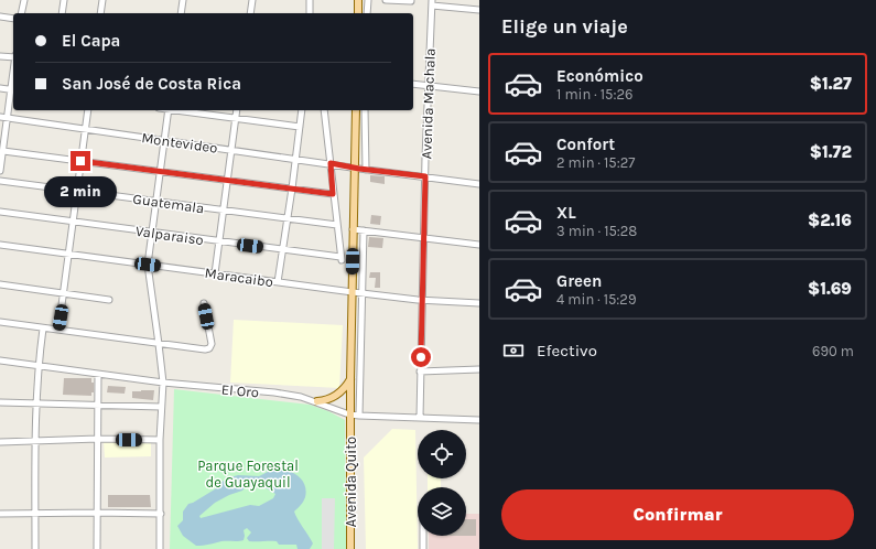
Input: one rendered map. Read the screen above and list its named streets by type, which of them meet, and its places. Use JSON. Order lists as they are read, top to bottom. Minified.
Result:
{"streets":{"main road":["Avenida Quito"],"street":["Avenida Machala","Montevideo","Guatemala","Valparaiso","Maracaibo","El Oro"]},"crossings":[["Avenida Machala","Montevideo"],["Avenida Machala","Maracaibo"],["Avenida Machala","El Oro"],["Montevideo","Avenida Quito"],["Guatemala","Valparaiso"],["Maracaibo","Avenida Quito"],["El Oro","Avenida Quito"]],"parks":["Parque Forestal de Guayaquil"],"page":{"heading":"Elige un viaje","banner":["El Capa","San José de Costa Rica"],"list":[{"name":"Económico","note":"1 min · 15:26","value":"$1.27"},{"name":"Confort","note":"2 min · 15:27","value":"$1.72"},{"name":"XL","note":"3 min · 15:28","value":"$2.16"},{"name":"Green","note":"4 min · 15:29","value":"$1.69"}],"bubble":"2 min","pay":["Efectivo","690 m"],"buttons":"Confirmar"}}
